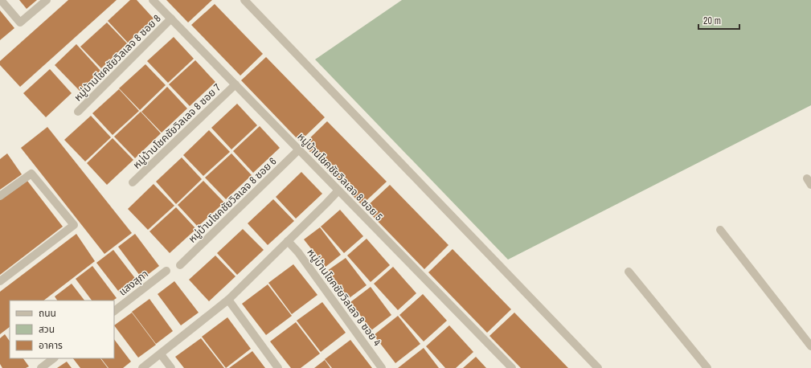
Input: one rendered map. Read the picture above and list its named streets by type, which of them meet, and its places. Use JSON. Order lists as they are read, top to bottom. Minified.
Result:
{"streets":{"street":["หมู่บ้านโชคชัยวิลเลจ 8 ซอย 8","หมู่บ้านโชคชัยวิลเลจ 8 ซอย 7","หมู่บ้านโชคชัยวิลเลจ 8 ซอย 5","หมู่บ้านโชคชัยวิลเลจ 8 ซอย 6","แสงสุภา","หมู่บ้านโชคชัยวิลเลจ 8 ซอย 4"]},"crossings":[["หมู่บ้านโชคชัยวิลเลจ 8 ซอย 8","หมู่บ้านโชคชัยวิลเลจ 8 ซอย 5"],["หมู่บ้านโชคชัยวิลเลจ 8 ซอย 7","หมู่บ้านโชคชัยวิลเลจ 8 ซอย 5"],["หมู่บ้านโชคชัยวิลเลจ 8 ซอย 5","หมู่บ้านโชคชัยวิลเลจ 8 ซอย 6"]],"legend":["ถนน","สวน","อาคาร"],"scale_bar":"20 m"}
